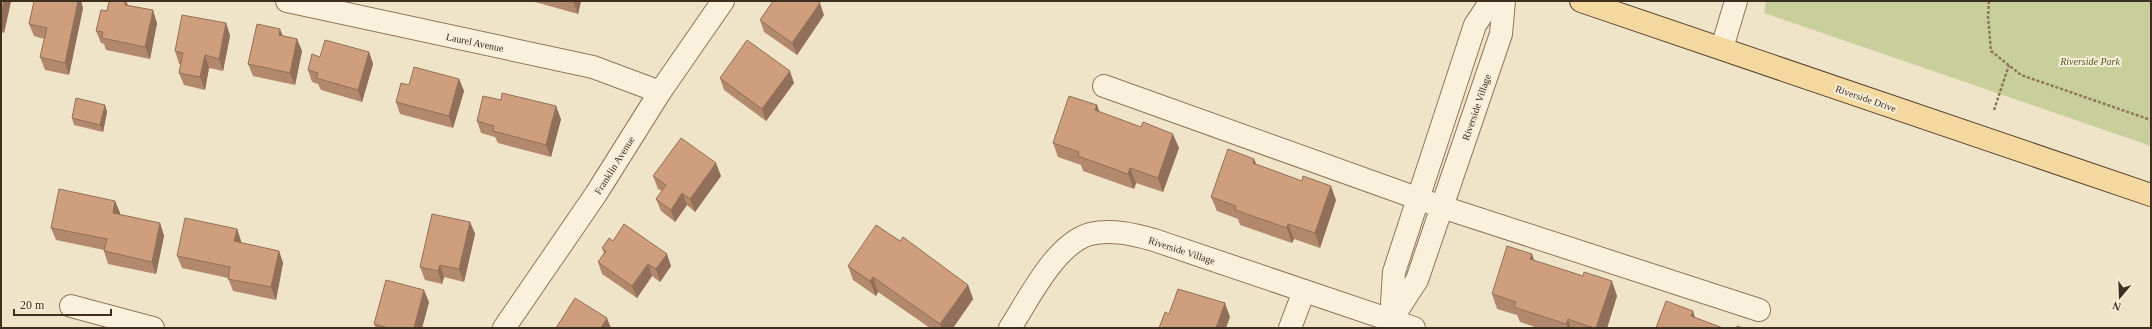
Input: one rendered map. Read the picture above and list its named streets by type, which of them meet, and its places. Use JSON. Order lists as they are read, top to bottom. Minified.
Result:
{"streets":{"main road":["Riverside Drive"],"street":["Laurel Avenue","Riverside Village","Franklin Avenue"]},"crossings":[["Laurel Avenue","Franklin Avenue"]],"parks":["Riverside Park"],"scale_bar":"20 m","north":"bottom"}
